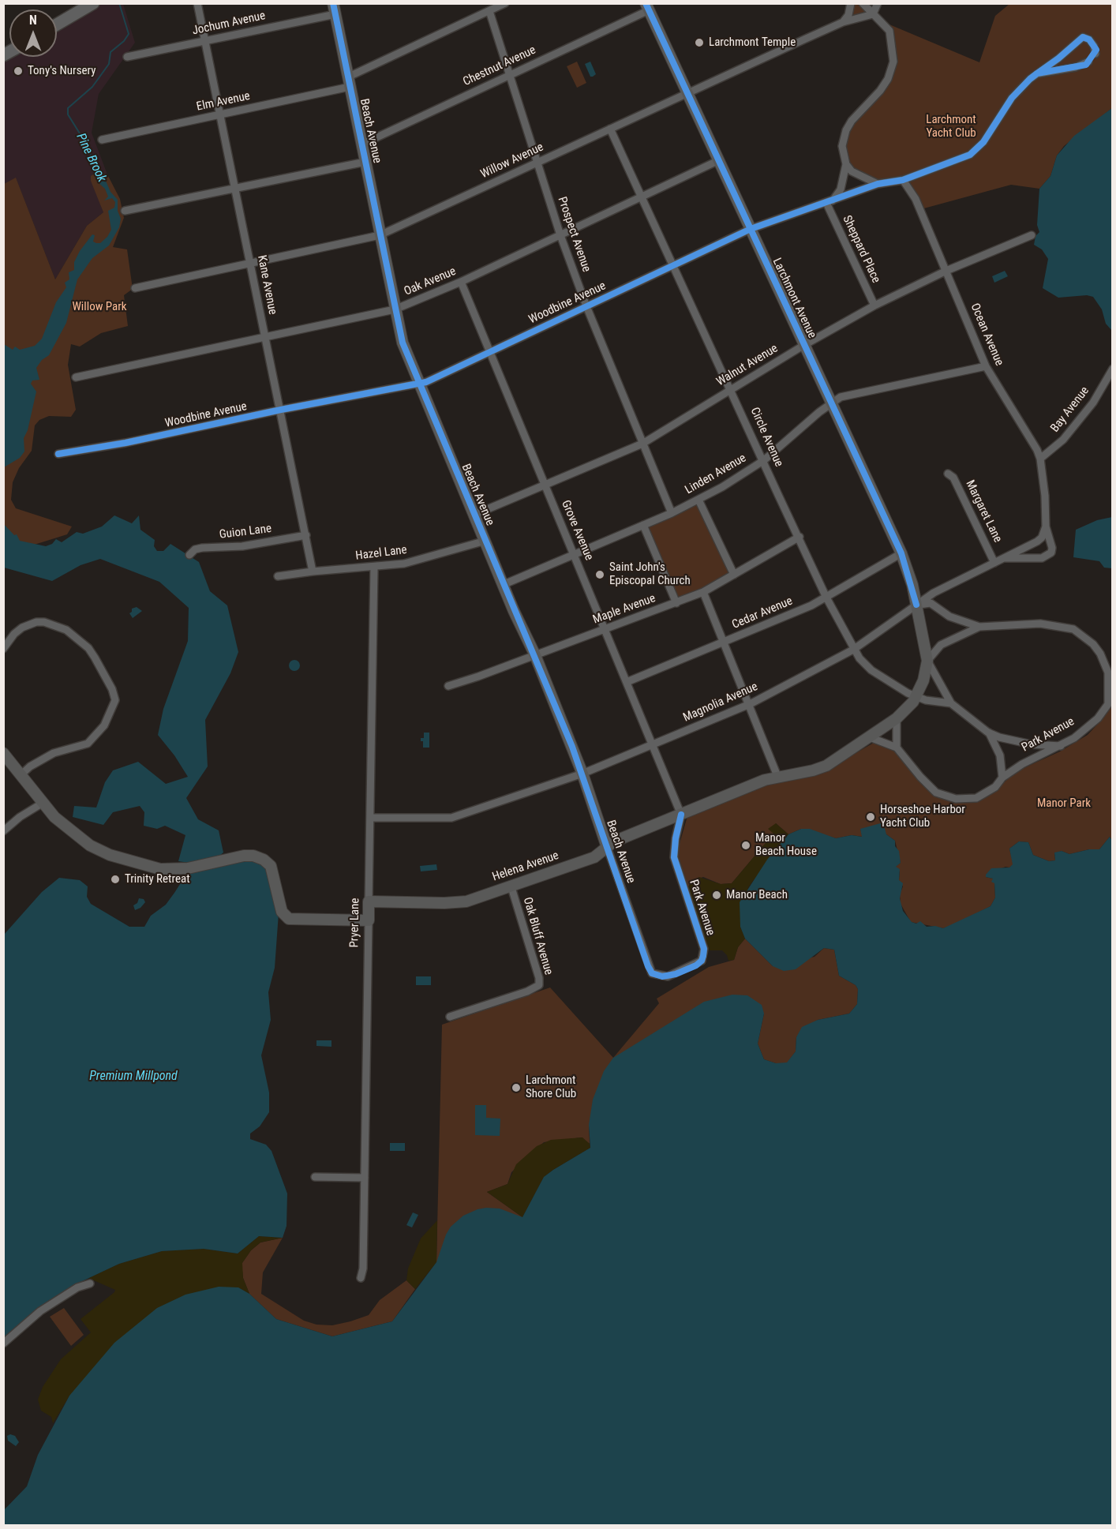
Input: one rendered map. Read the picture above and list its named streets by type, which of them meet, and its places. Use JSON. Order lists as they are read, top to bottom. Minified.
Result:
{"streets":{"street":["Jochum Avenue","Chestnut Avenue","Elm Avenue","Beach Avenue","Willow Avenue","Prospect Avenue","Sheppard Place","Oak Avenue","Kane Avenue","Larchmont Avenue","Woodbine Avenue","Ocean Avenue","Walnut Avenue","Bay Avenue","Circle Avenue","Linden Avenue","Margaret Lane","Grove Avenue","Guion Lane","Hazel Lane","Maple Avenue","Cedar Avenue","Magnolia Avenue","Park Avenue","Helena Avenue","Pryer Lane","Oak Bluff Avenue"]},"crossings":[["Jochum Avenue","Beach Avenue"],["Jochum Avenue","Kane Avenue"],["Chestnut Avenue","Beach Avenue"],["Chestnut Avenue","Prospect Avenue"],["Chestnut Avenue","Larchmont Avenue"],["Elm Avenue","Beach Avenue"],["Elm Avenue","Prospect Avenue"],["Elm Avenue","Kane Avenue"],["Beach Avenue","Willow Avenue"],["Beach Avenue","Oak Avenue"],["Beach Avenue","Woodbine Avenue"],["Beach Avenue","Walnut Avenue"],["Beach Avenue","Linden Avenue"],["Beach Avenue","Hazel Lane"],["Beach Avenue","Maple Avenue"],["Beach Avenue","Magnolia Avenue"],["Beach Avenue","Park Avenue"],["Beach Avenue","Helena Avenue"],["Willow Avenue","Prospect Avenue"],["Willow Avenue","Kane Avenue"],["Willow Avenue","Larchmont Avenue"],["Willow Avenue","Circle Avenue"],["Prospect Avenue","Oak Avenue"],["Prospect Avenue","Woodbine Avenue"],["Prospect Avenue","Walnut Avenue"],["Prospect Avenue","Linden Avenue"],["Sheppard Place","Woodbine Avenue"],["Sheppard Place","Walnut Avenue"],["Oak Avenue","Kane Avenue"],["Oak Avenue","Larchmont Avenue"],["Oak Avenue","Circle Avenue"],["Oak Avenue","Grove Avenue"],["Kane Avenue","Woodbine Avenue"],["Kane Avenue","Guion Lane"],["Kane Avenue","Hazel Lane"],["Larchmont Avenue","Woodbine Avenue"],["Larchmont Avenue","Walnut Avenue"],["Larchmont Avenue","Circle Avenue"],["Larchmont Avenue","Linden Avenue"],["Larchmont Avenue","Cedar Avenue"],["Larchmont Avenue","Magnolia Avenue"],["Larchmont Avenue","Park Avenue"],["Woodbine Avenue","Ocean Avenue"],["Woodbine Avenue","Circle Avenue"],["Woodbine Avenue","Grove Avenue"],["Ocean Avenue","Walnut Avenue"],["Ocean Avenue","Bay Avenue"],["Ocean Avenue","Linden Avenue"],["Ocean Avenue","Magnolia Avenue"],["Walnut Avenue","Circle Avenue"],["Walnut Avenue","Grove Avenue"],["Circle Avenue","Linden Avenue"],["Circle Avenue","Maple Avenue"],["Circle Avenue","Cedar Avenue"],["Circle Avenue","Magnolia Avenue"],["Circle Avenue","Park Avenue"],["Linden Avenue","Grove Avenue"],["Margaret Lane","Magnolia Avenue"],["Grove Avenue","Maple Avenue"],["Grove Avenue","Cedar Avenue"],["Grove Avenue","Magnolia Avenue"],["Grove Avenue","Park Avenue"],["Grove Avenue","Helena Avenue"],["Hazel Lane","Pryer Lane"],["Magnolia Avenue","Park Avenue"],["Magnolia Avenue","Pryer Lane"],["Park Avenue","Helena Avenue"],["Helena Avenue","Pryer Lane"],["Helena Avenue","Oak Bluff Avenue"]],"water":["Pine Brook","Premium Millpond"],"parks":["Larchmont Yacht Club","Willow Park","Manor Park"],"places":["Larchmont Temple","Tony's Nursery","Saint John's Episcopal Church","Horseshoe Harbor Yacht Club","Manor Beach House","Trinity Retreat","Manor Beach","Larchmont Shore Club"],"north":"top"}
